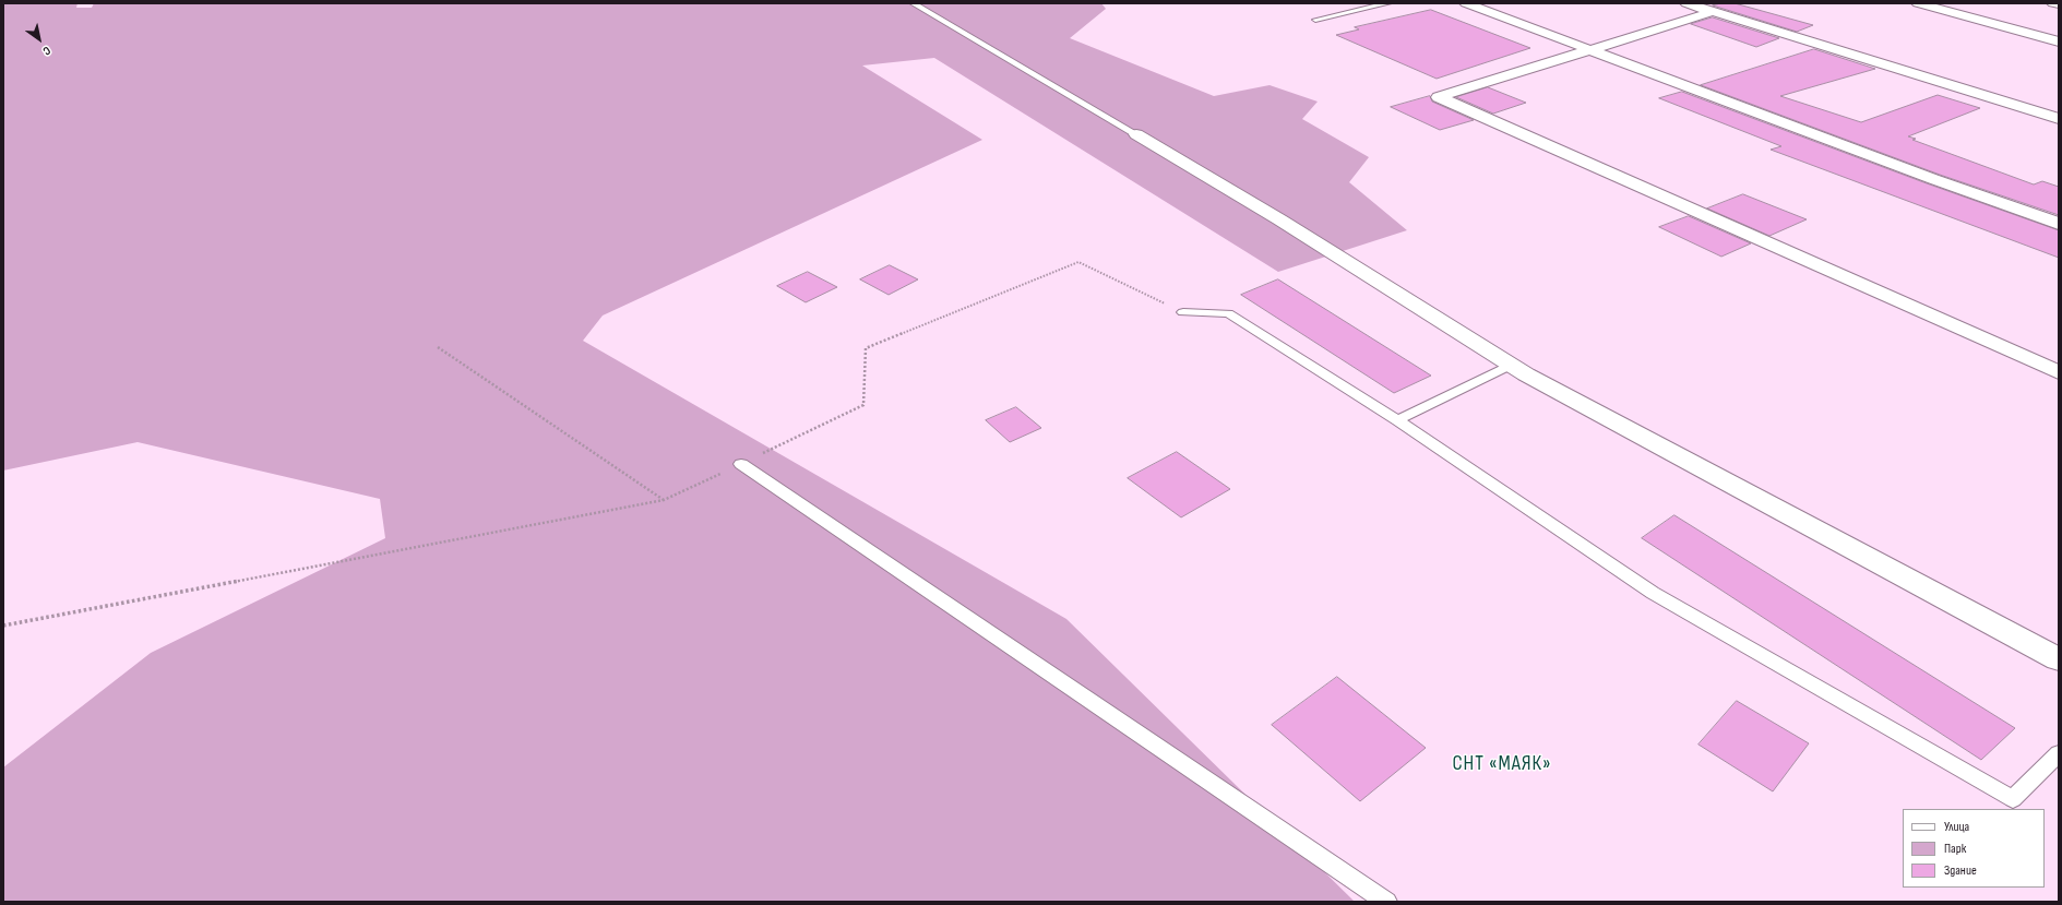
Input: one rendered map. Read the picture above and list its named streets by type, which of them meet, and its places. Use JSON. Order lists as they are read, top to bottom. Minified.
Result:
{"districts":["СНТ «МАЯК»"],"legend":["Улица","Парк","Здание"],"north":"bottom right"}
